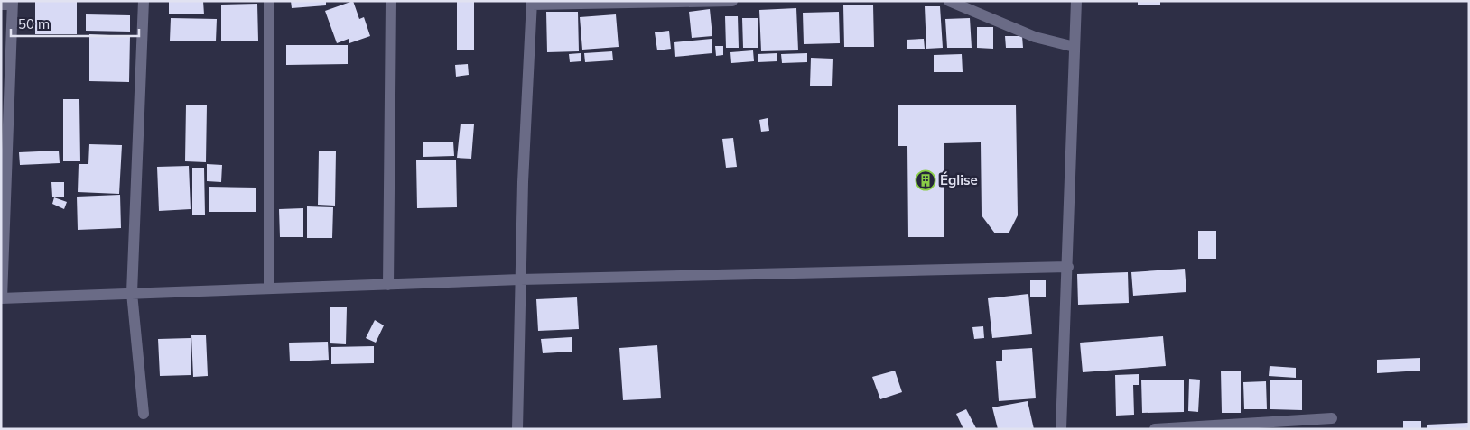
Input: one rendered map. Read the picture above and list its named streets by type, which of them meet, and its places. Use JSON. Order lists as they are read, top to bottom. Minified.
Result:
{"places":{"building":["Église"]},"scale_bar":"50 m"}
